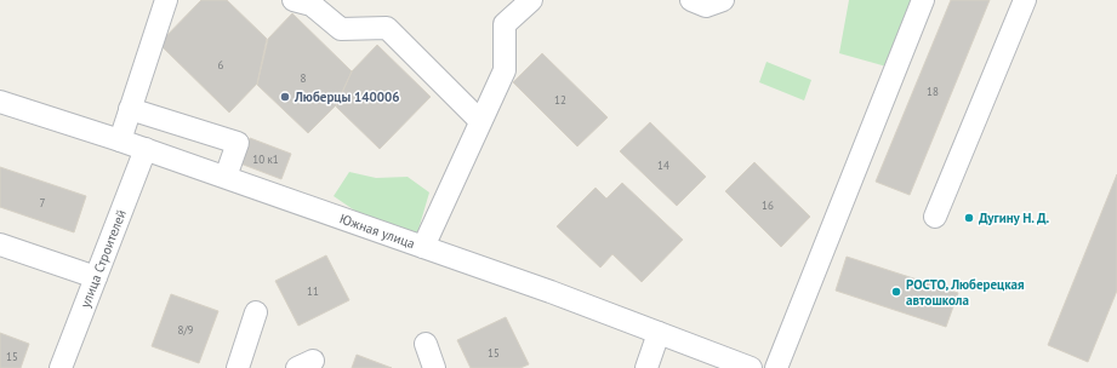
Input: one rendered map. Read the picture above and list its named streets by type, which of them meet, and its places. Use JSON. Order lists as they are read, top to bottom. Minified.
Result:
{"streets":{"street":["Южная улица","улица Строителей"]},"crossings":[["Южная улица","улица Строителей"]],"places":["Люберцы 140006","Дугину Н. Д.","РОСТО, Люберецкая автошкола"],"house_numbers":["6","8","18","12","10 к1","14","7","16","11","8/9","15","15"]}
